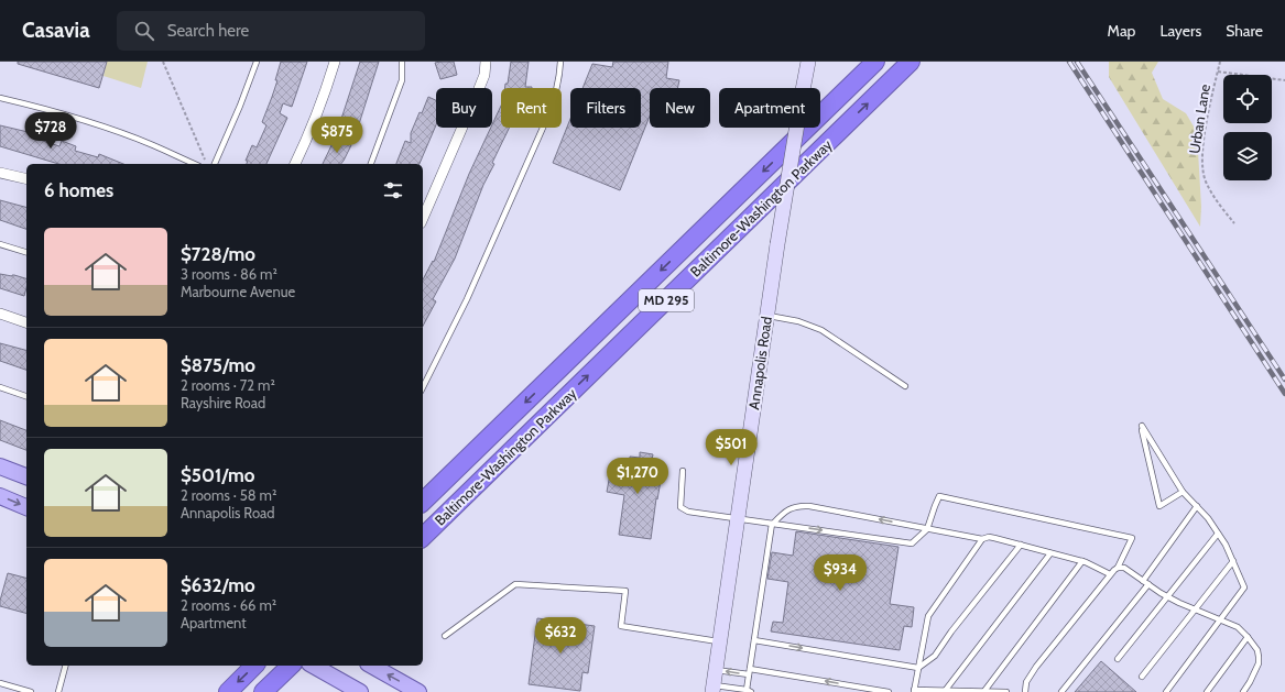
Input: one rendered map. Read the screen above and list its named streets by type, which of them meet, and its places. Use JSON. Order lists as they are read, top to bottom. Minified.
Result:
{"streets":{"highway":["Baltimore-Washington Parkway","MD 295"],"main road":["Annapolis Road"],"path":["Urban Lane"]},"page":{"header":"Casavia","search":"Search here","nav":["Map","Layers","Share"],"chip":["Buy","Rent","Filters","New","Apartment"],"price":["$728","$875","$501","$1,270","$934","$632"],"heading":"6 homes","list":[{"name":"$728/mo","note":"3 rooms · 86 m² · Marbourne Avenue"},{"name":"$875/mo","note":"2 rooms · 72 m² · Rayshire Road"},{"name":"$501/mo","note":"2 rooms · 58 m² · Annapolis Road"},{"name":"$632/mo","note":"2 rooms · 66 m² · Apartment"}]}}
